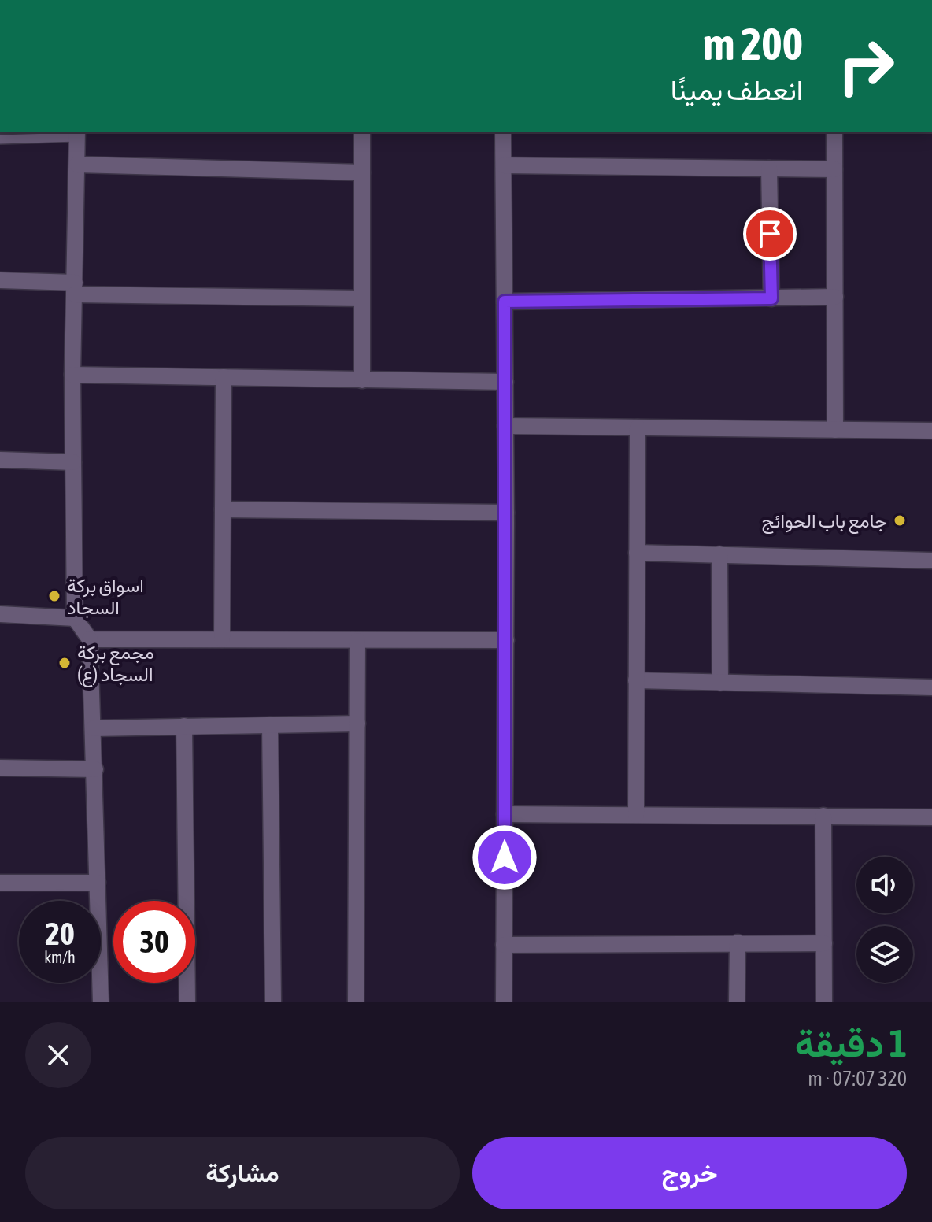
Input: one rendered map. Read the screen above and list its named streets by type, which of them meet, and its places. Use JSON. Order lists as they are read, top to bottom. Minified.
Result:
{"places":["جامع باب الحوائج","اسواق بركة السجاد","مجمع بركة السجاد (ع)"],"page":{"turn":["200 m","انعطف يمينًا"],"speed":"20 km/h","limit":"30","heading":["1 دقيقة","320 m · 07:07"],"buttons":["خروج","مشاركة"]}}
